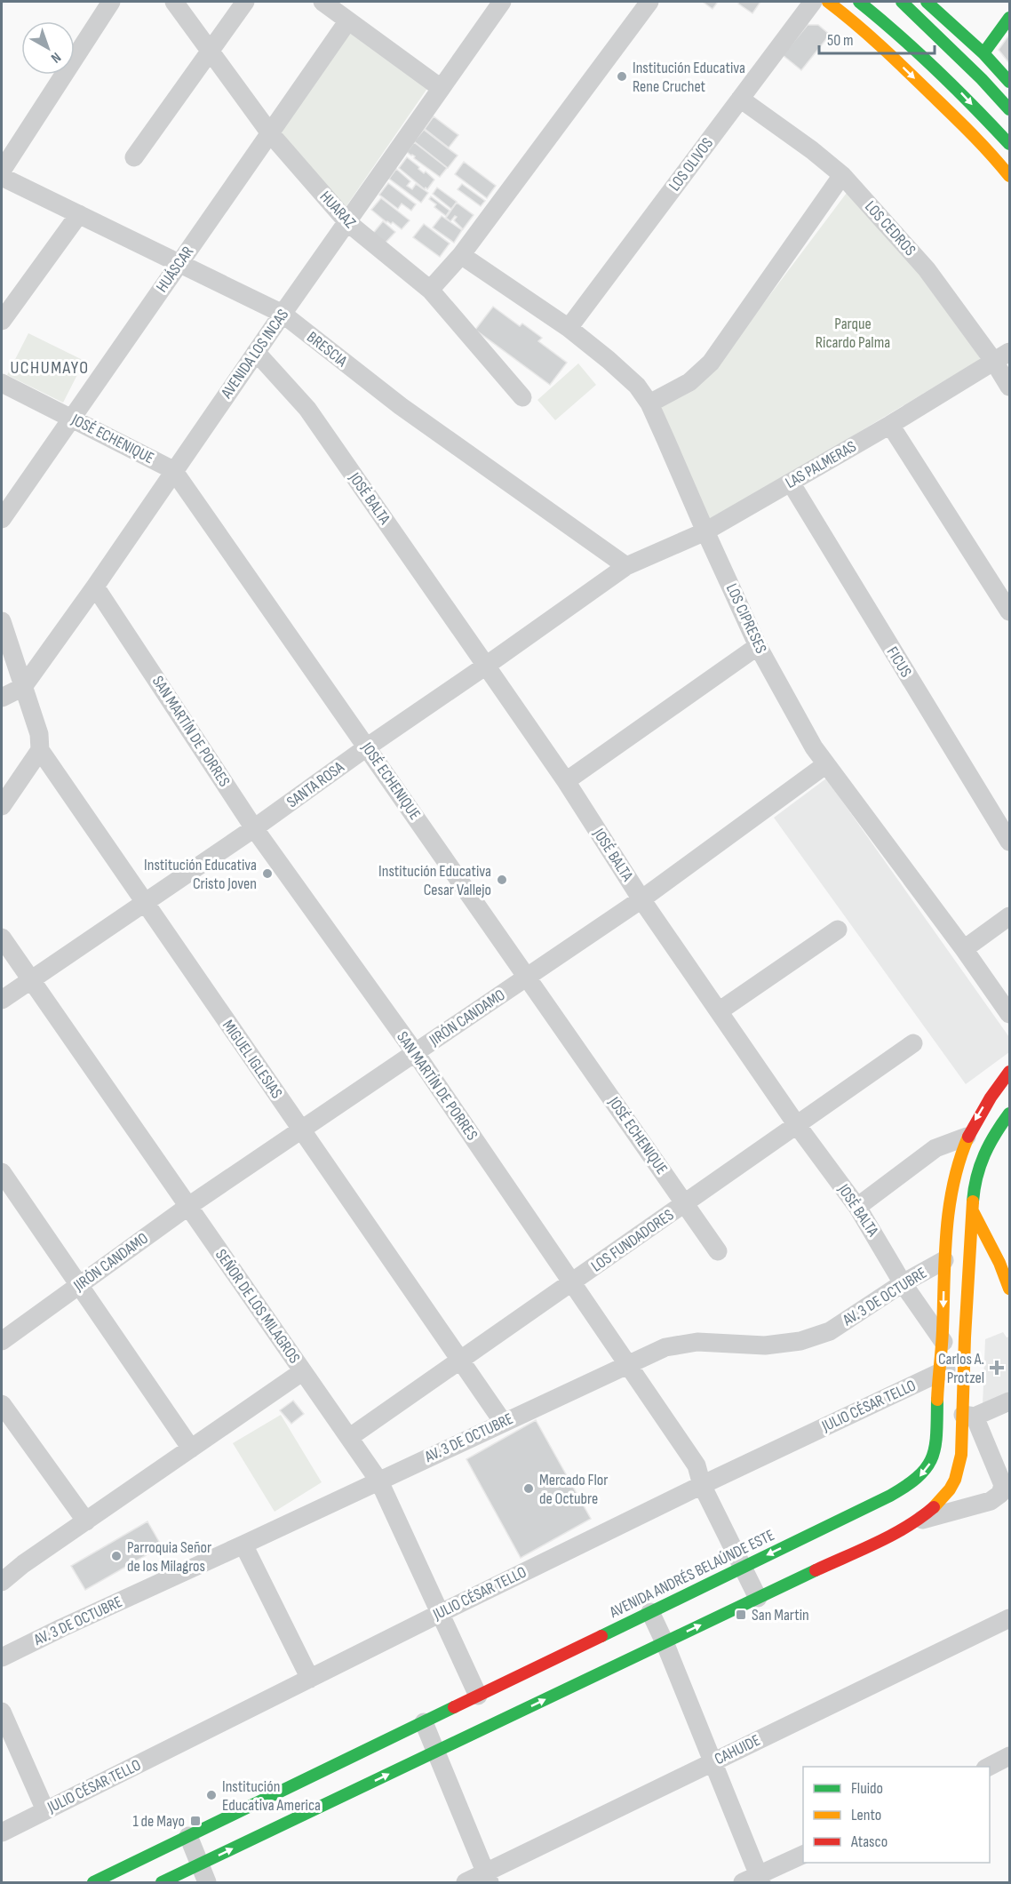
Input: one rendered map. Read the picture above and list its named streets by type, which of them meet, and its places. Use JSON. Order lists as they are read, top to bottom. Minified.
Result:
{"streets":{"main road":["AVENIDA ANDRÉS BELAÚNDE ESTE"],"street":["LOS OLIVOS","HUARAZ","LOS CEDROS","HUÁSCAR","BRESCIA","AVENIDA LOS INCAS","JOSÉ ECHENIQUE","LAS PALMERAS","JOSÉ BALTA","LOS CIPRESES","FICUS","SAN MARTÍN DE PORRES","SANTA ROSA","JIRÓN CANDAMO","MIGUEL IGLESIAS","LOS FUNDADORES","AV. 3 DE OCTUBRE","SEÑOR DE LOS MILAGROS","JULIO CÉSAR TELLO","CAHUIDE"]},"crossings":[["LOS OLIVOS","LOS CEDROS"],["LOS OLIVOS","LOS CIPRESES"],["HUARAZ","HUÁSCAR"],["HUARAZ","AVENIDA LOS INCAS"],["LOS CEDROS","LAS PALMERAS"],["HUÁSCAR","BRESCIA"],["HUÁSCAR","JOSÉ ECHENIQUE"],["BRESCIA","AVENIDA LOS INCAS"],["BRESCIA","LAS PALMERAS"],["BRESCIA","SANTA ROSA"],["AVENIDA LOS INCAS","JOSÉ ECHENIQUE"],["AVENIDA LOS INCAS","JOSÉ BALTA"],["AVENIDA LOS INCAS","SAN MARTÍN DE PORRES"],["AVENIDA LOS INCAS","MIGUEL IGLESIAS"],["JOSÉ ECHENIQUE","SANTA ROSA"],["JOSÉ ECHENIQUE","JIRÓN CANDAMO"],["JOSÉ ECHENIQUE","LOS FUNDADORES"],["LAS PALMERAS","LOS CIPRESES"],["LAS PALMERAS","FICUS"],["LAS PALMERAS","SANTA ROSA"],["JOSÉ BALTA","SANTA ROSA"],["JOSÉ BALTA","JIRÓN CANDAMO"],["JOSÉ BALTA","LOS FUNDADORES"],["JOSÉ BALTA","AV. 3 DE OCTUBRE"],["JOSÉ BALTA","JULIO CÉSAR TELLO"],["JOSÉ BALTA","AVENIDA ANDRÉS BELAÚNDE ESTE"],["LOS CIPRESES","JIRÓN CANDAMO"],["SAN MARTÍN DE PORRES","SANTA ROSA"],["SAN MARTÍN DE PORRES","JIRÓN CANDAMO"],["SAN MARTÍN DE PORRES","LOS FUNDADORES"],["SAN MARTÍN DE PORRES","AV. 3 DE OCTUBRE"],["SAN MARTÍN DE PORRES","JULIO CÉSAR TELLO"],["SAN MARTÍN DE PORRES","AVENIDA ANDRÉS BELAÚNDE ESTE"],["SANTA ROSA","MIGUEL IGLESIAS"],["SANTA ROSA","SEÑOR DE LOS MILAGROS"],["JIRÓN CANDAMO","MIGUEL IGLESIAS"],["JIRÓN CANDAMO","SEÑOR DE LOS MILAGROS"],["MIGUEL IGLESIAS","LOS FUNDADORES"],["MIGUEL IGLESIAS","AV. 3 DE OCTUBRE"],["LOS FUNDADORES","SEÑOR DE LOS MILAGROS"],["AV. 3 DE OCTUBRE","SEÑOR DE LOS MILAGROS"],["AV. 3 DE OCTUBRE","AVENIDA ANDRÉS BELAÚNDE ESTE"],["SEÑOR DE LOS MILAGROS","JULIO CÉSAR TELLO"],["SEÑOR DE LOS MILAGROS","AVENIDA ANDRÉS BELAÚNDE ESTE"],["JULIO CÉSAR TELLO","AVENIDA ANDRÉS BELAÚNDE ESTE"]],"districts":["UCHUMAYO"],"parks":["Parque Ricardo Palma"],"places":{"other":["Institución Educativa Rene Cruchet","Institución Educativa Cristo Joven","Institución Educativa Cesar Vallejo","Mercado Flor de Octubre","Parroquia Señor de los Milagros","Institución Educativa America"],"health":["Carlos A. Protzel"],"transit":["San Martin","1 de Mayo"]},"legend":["Fluido","Lento","Atasco"],"scale_bar":"50 m","north":"bottom right"}
